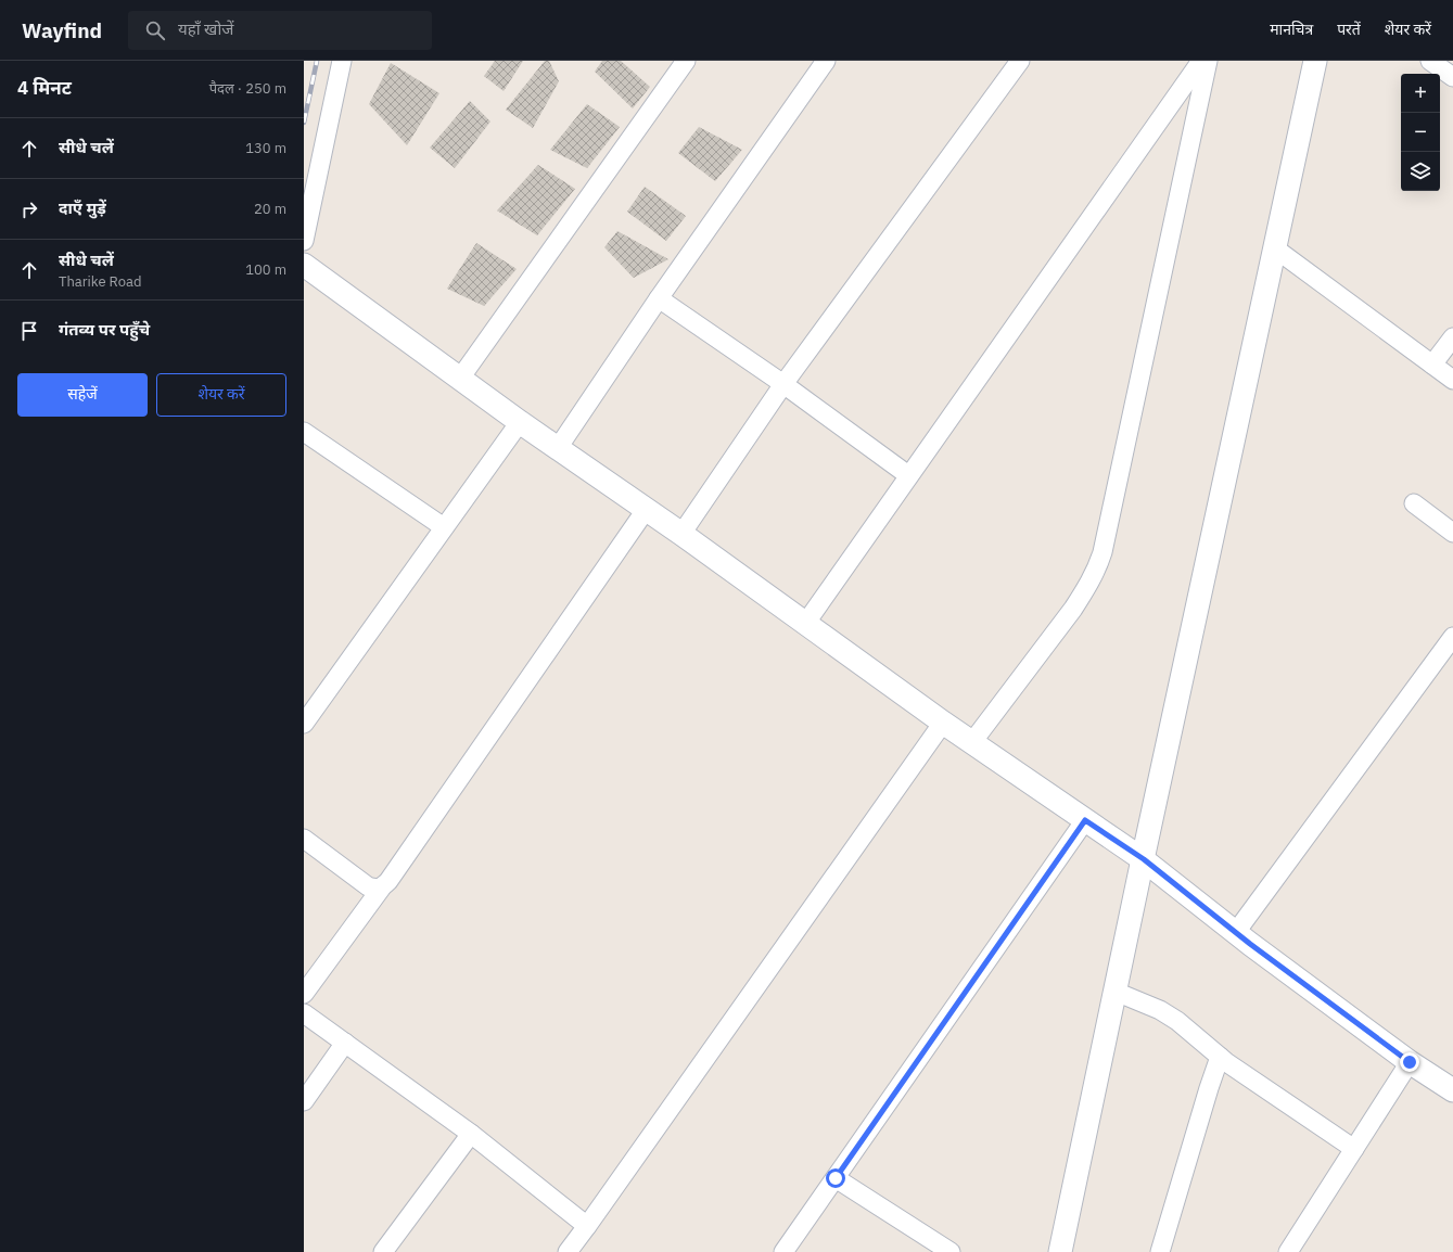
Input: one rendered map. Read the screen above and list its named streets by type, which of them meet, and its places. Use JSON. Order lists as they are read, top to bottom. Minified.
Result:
{"page":{"header":"Wayfind","search":"यहाँ खोजें","nav":["मानचित्र","परतें","शेयर करें"],"heading":["4 मिनट","पैदल · 250 m"],"map_buttons":["+","−"],"list":[["सीधे चलें","130 m"],["दाएँ मुड़ें","20 m"],["सीधे चलें","Tharike Road","100 m"],"गंतव्य पर पहुँचे"],"buttons":["सहेजें","शेयर करें"]}}
